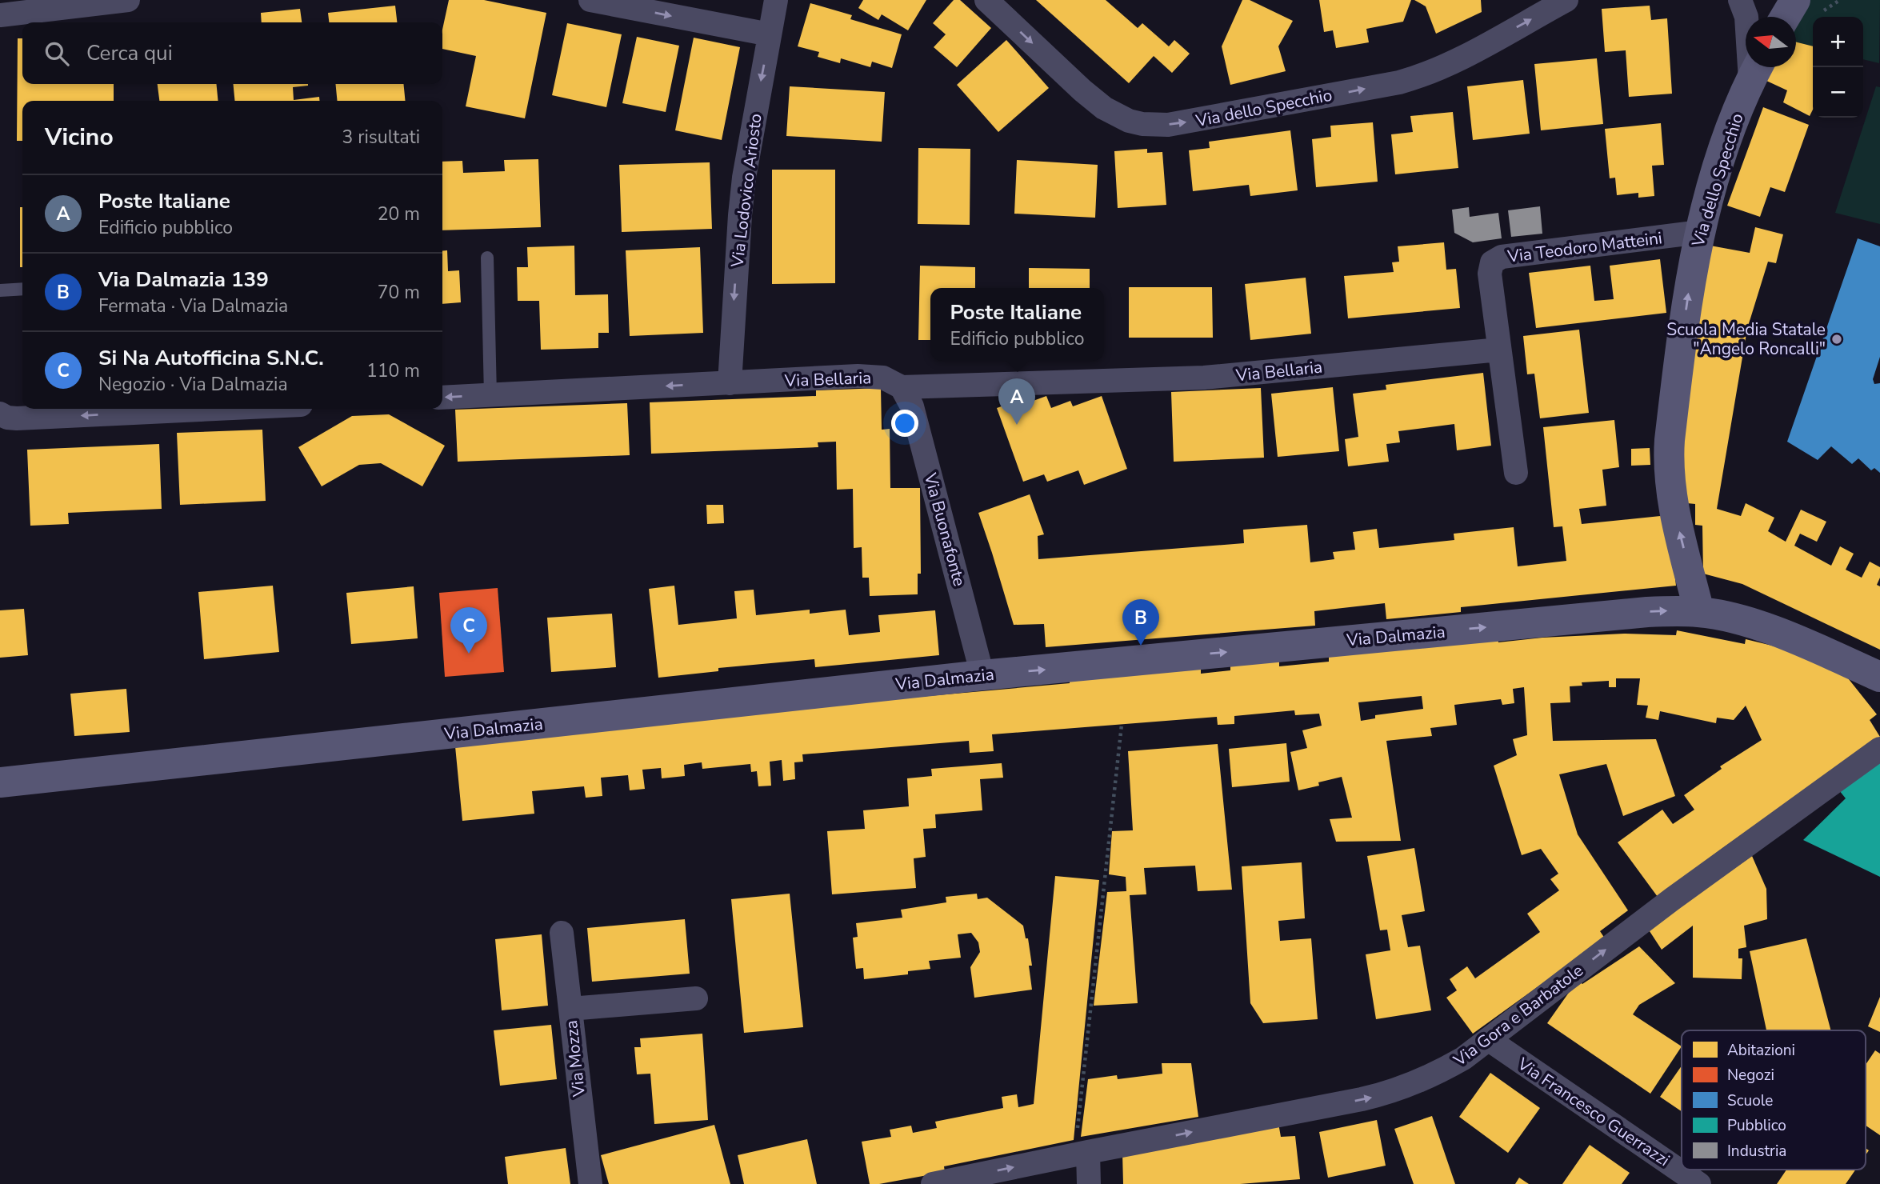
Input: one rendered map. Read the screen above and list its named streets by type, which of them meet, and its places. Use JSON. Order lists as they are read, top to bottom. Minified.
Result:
{"streets":{"street":["Via dello Specchio","Via Lodovico Ariosto","Via Teodoro Matteini","Via Bellaria","Via Buonafonte","Via Dalmazia","Via Gora e Barbatole","Via Mozza","Via Francesco Guerrazzi"]},"crossings":[["Via dello Specchio","Via Teodoro Matteini"],["Via dello Specchio","Via Dalmazia"],["Via Lodovico Ariosto","Via Bellaria"],["Via Teodoro Matteini","Via Bellaria"],["Via Bellaria","Via Buonafonte"],["Via Buonafonte","Via Dalmazia"],["Via Gora e Barbatole","Via Francesco Guerrazzi"]],"one_way":["Via Lodovico Ariosto","Via Dalmazia","Via Gora e Barbatole"],"places":["Scuola Media Statale \"Angelo Roncalli\""],"legend":["Abitazioni","Negozi","Scuole","Pubblico","Industria"],"north":"left","page":{"map_buttons":["+","−"],"search":"Cerca qui","heading":["Vicino","3 risultati"],"list":[{"mark":"A","name":"Poste Italiane","note":"Edificio pubblico","value":"20 m"},{"mark":"B","name":"Via Dalmazia 139","note":"Fermata · Via Dalmazia","value":"70 m"},{"mark":"C","name":"Si Na Autofficina S.N.C.","note":"Negozio · Via Dalmazia","value":"110 m"}],"popup":["Poste Italiane","Edificio pubblico"],"pins":["A","B","C"]}}
